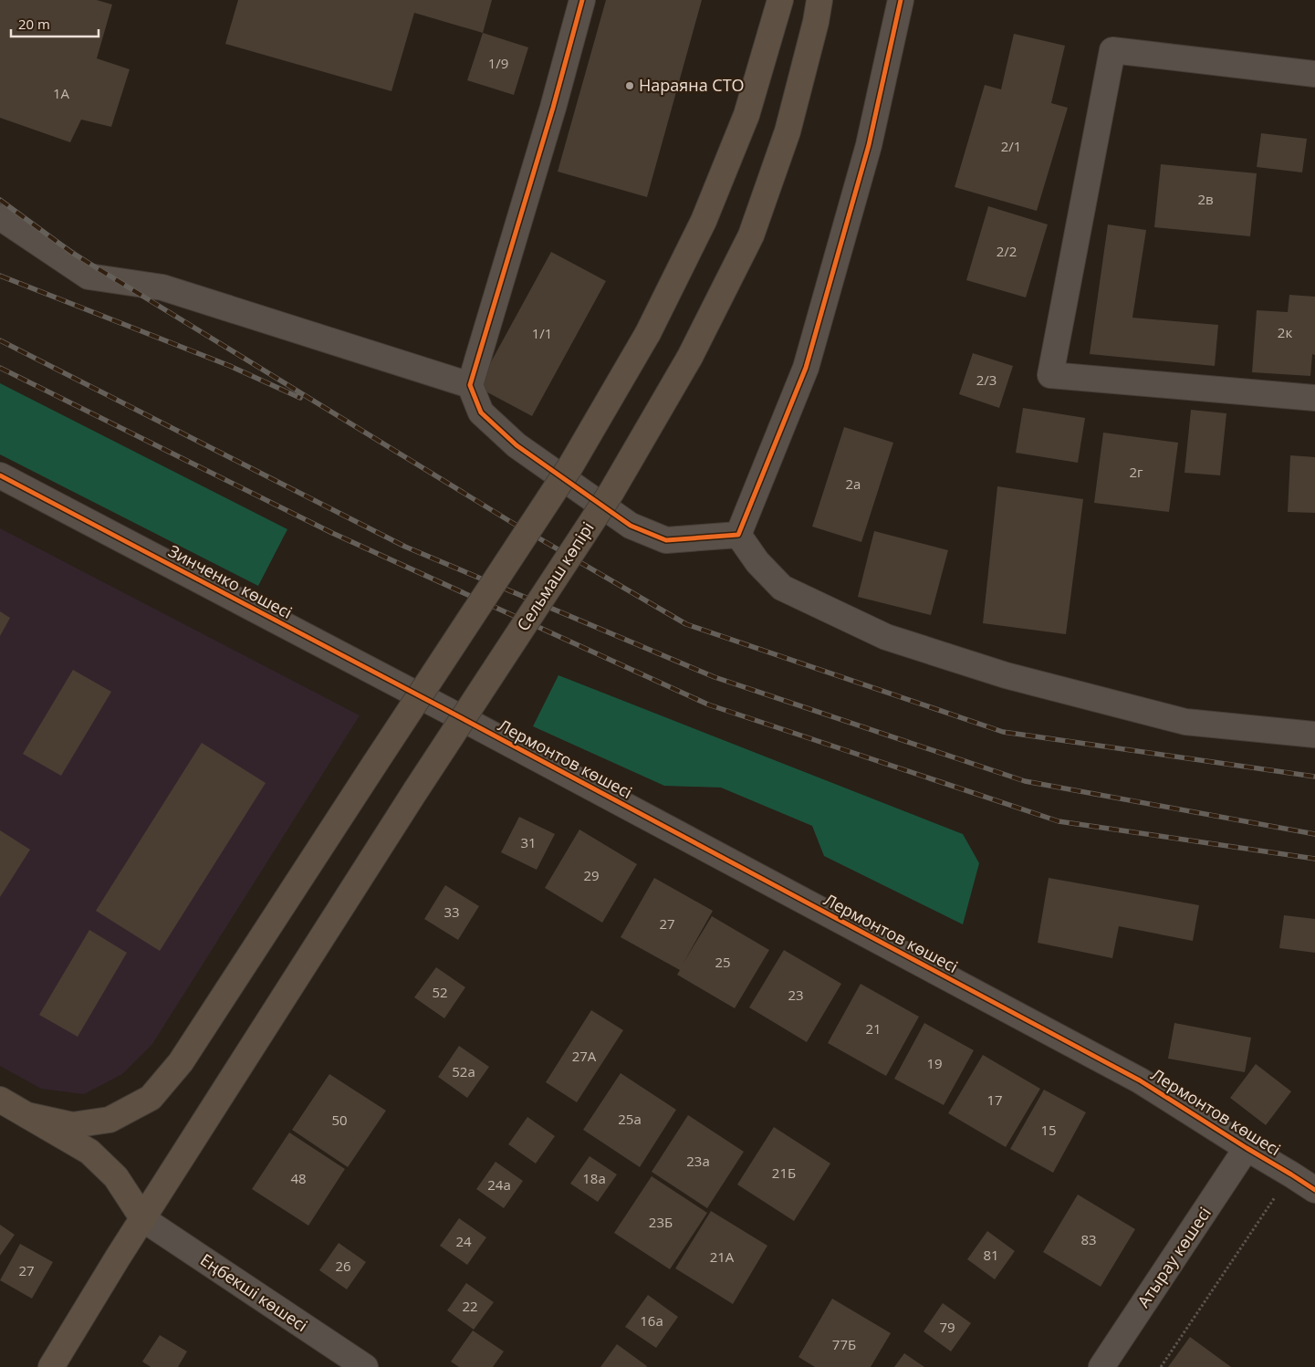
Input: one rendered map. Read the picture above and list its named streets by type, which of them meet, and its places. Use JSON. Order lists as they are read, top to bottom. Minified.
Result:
{"streets":{"main road":["Сельмаш көпірі"],"street":["Зинченко көшесі","Лермонтов көшесі","Атырау көшесі","Еңбекші көшесі"]},"crossings":[["Сельмаш көпірі","Еңбекші көшесі"],["Зинченко көшесі","Лермонтов көшесі"],["Лермонтов көшесі","Атырау көшесі"]],"places":["Нараяна СТО"],"house_numbers":["1/9","1А","2/1","2в","2/2","2к","1/1","2/3","2г","2а","31","29","33","27","25","52","23","21","27А","19","52а","17","25а","50","15","23а","21Б","48","18а","24а","23Б","83","24","81","21А","26","27","22","16а","79","77Б"],"scale_bar":"20 m"}
